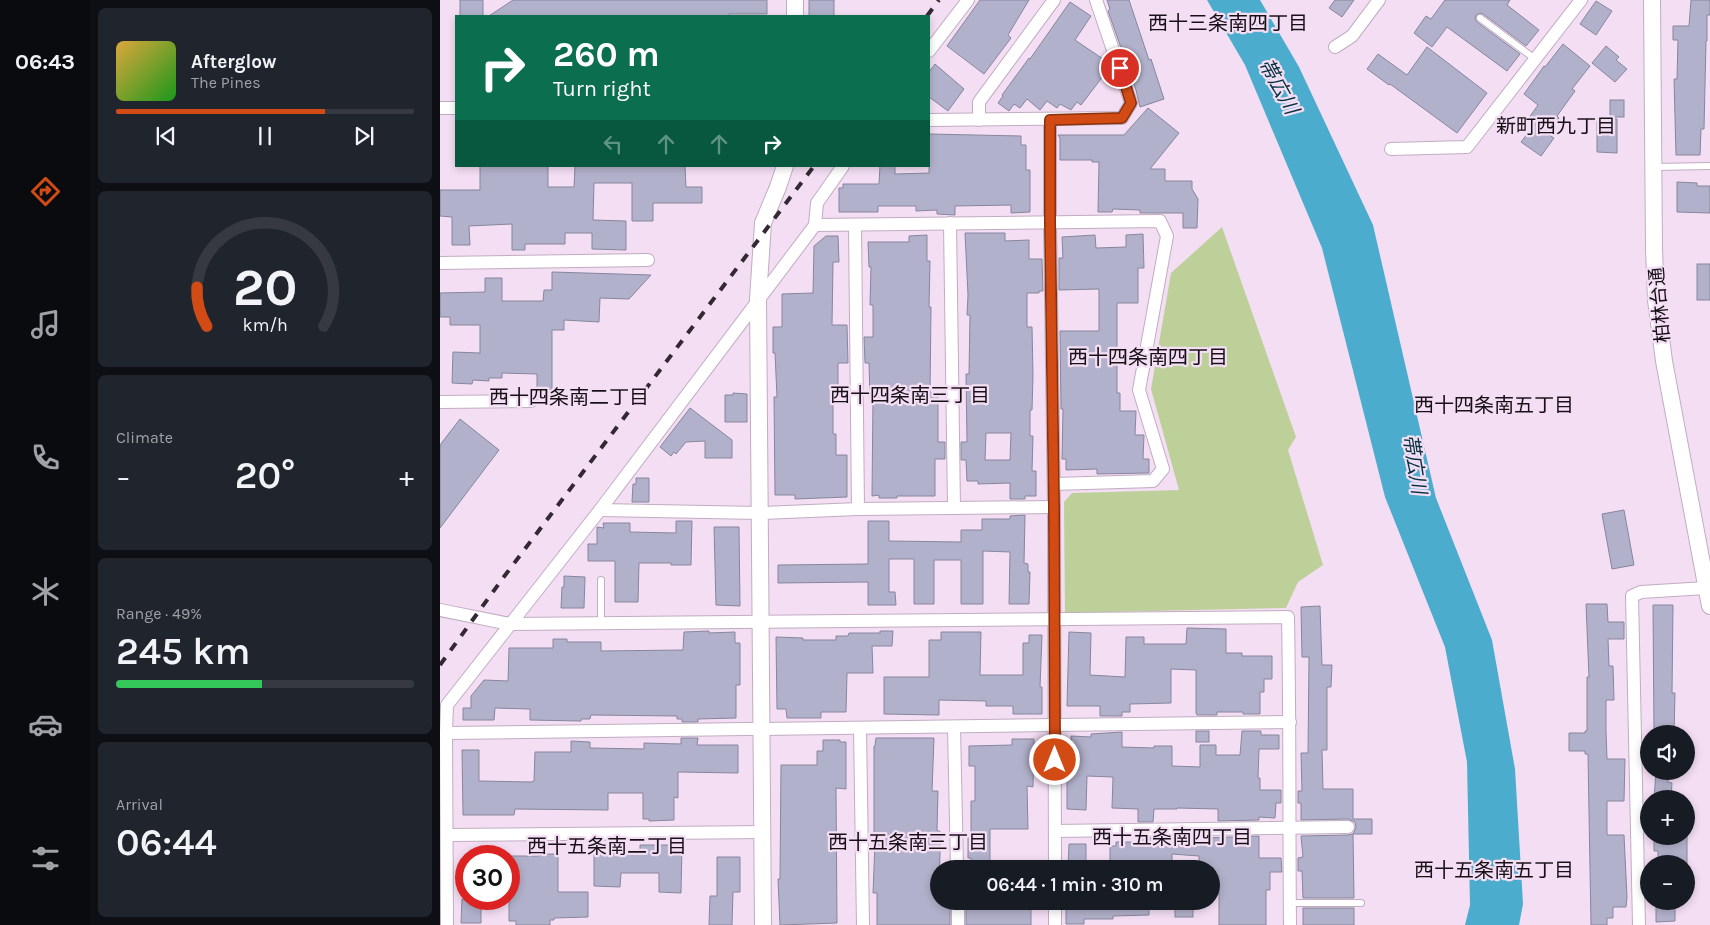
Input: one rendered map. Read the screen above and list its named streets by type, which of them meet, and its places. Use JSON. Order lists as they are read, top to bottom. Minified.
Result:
{"streets":{"street":["柏林台通"]},"districts":["西十三条南四丁目","新町西九丁目","西十四条南四丁目","西十四条南三丁目","西十四条南二丁目","西十四条南五丁目","西十五条南四丁目","西十五条南三丁目","西十五条南二丁目","西十五条南五丁目"],"water":["帯広川"],"page":{"tabs":"06:43","turn":["260 m","Turn right"],"song":["Afterglow","The Pines"],"tile":["Climate",["Range · 49%","245 km"],["Arrival","06:44"]],"heat":["−","20°","+"],"map_buttons":["+","−"],"limit":"30","trip":"06:44 · 1 min · 310 m","gauge":["20","km/h"]}}
